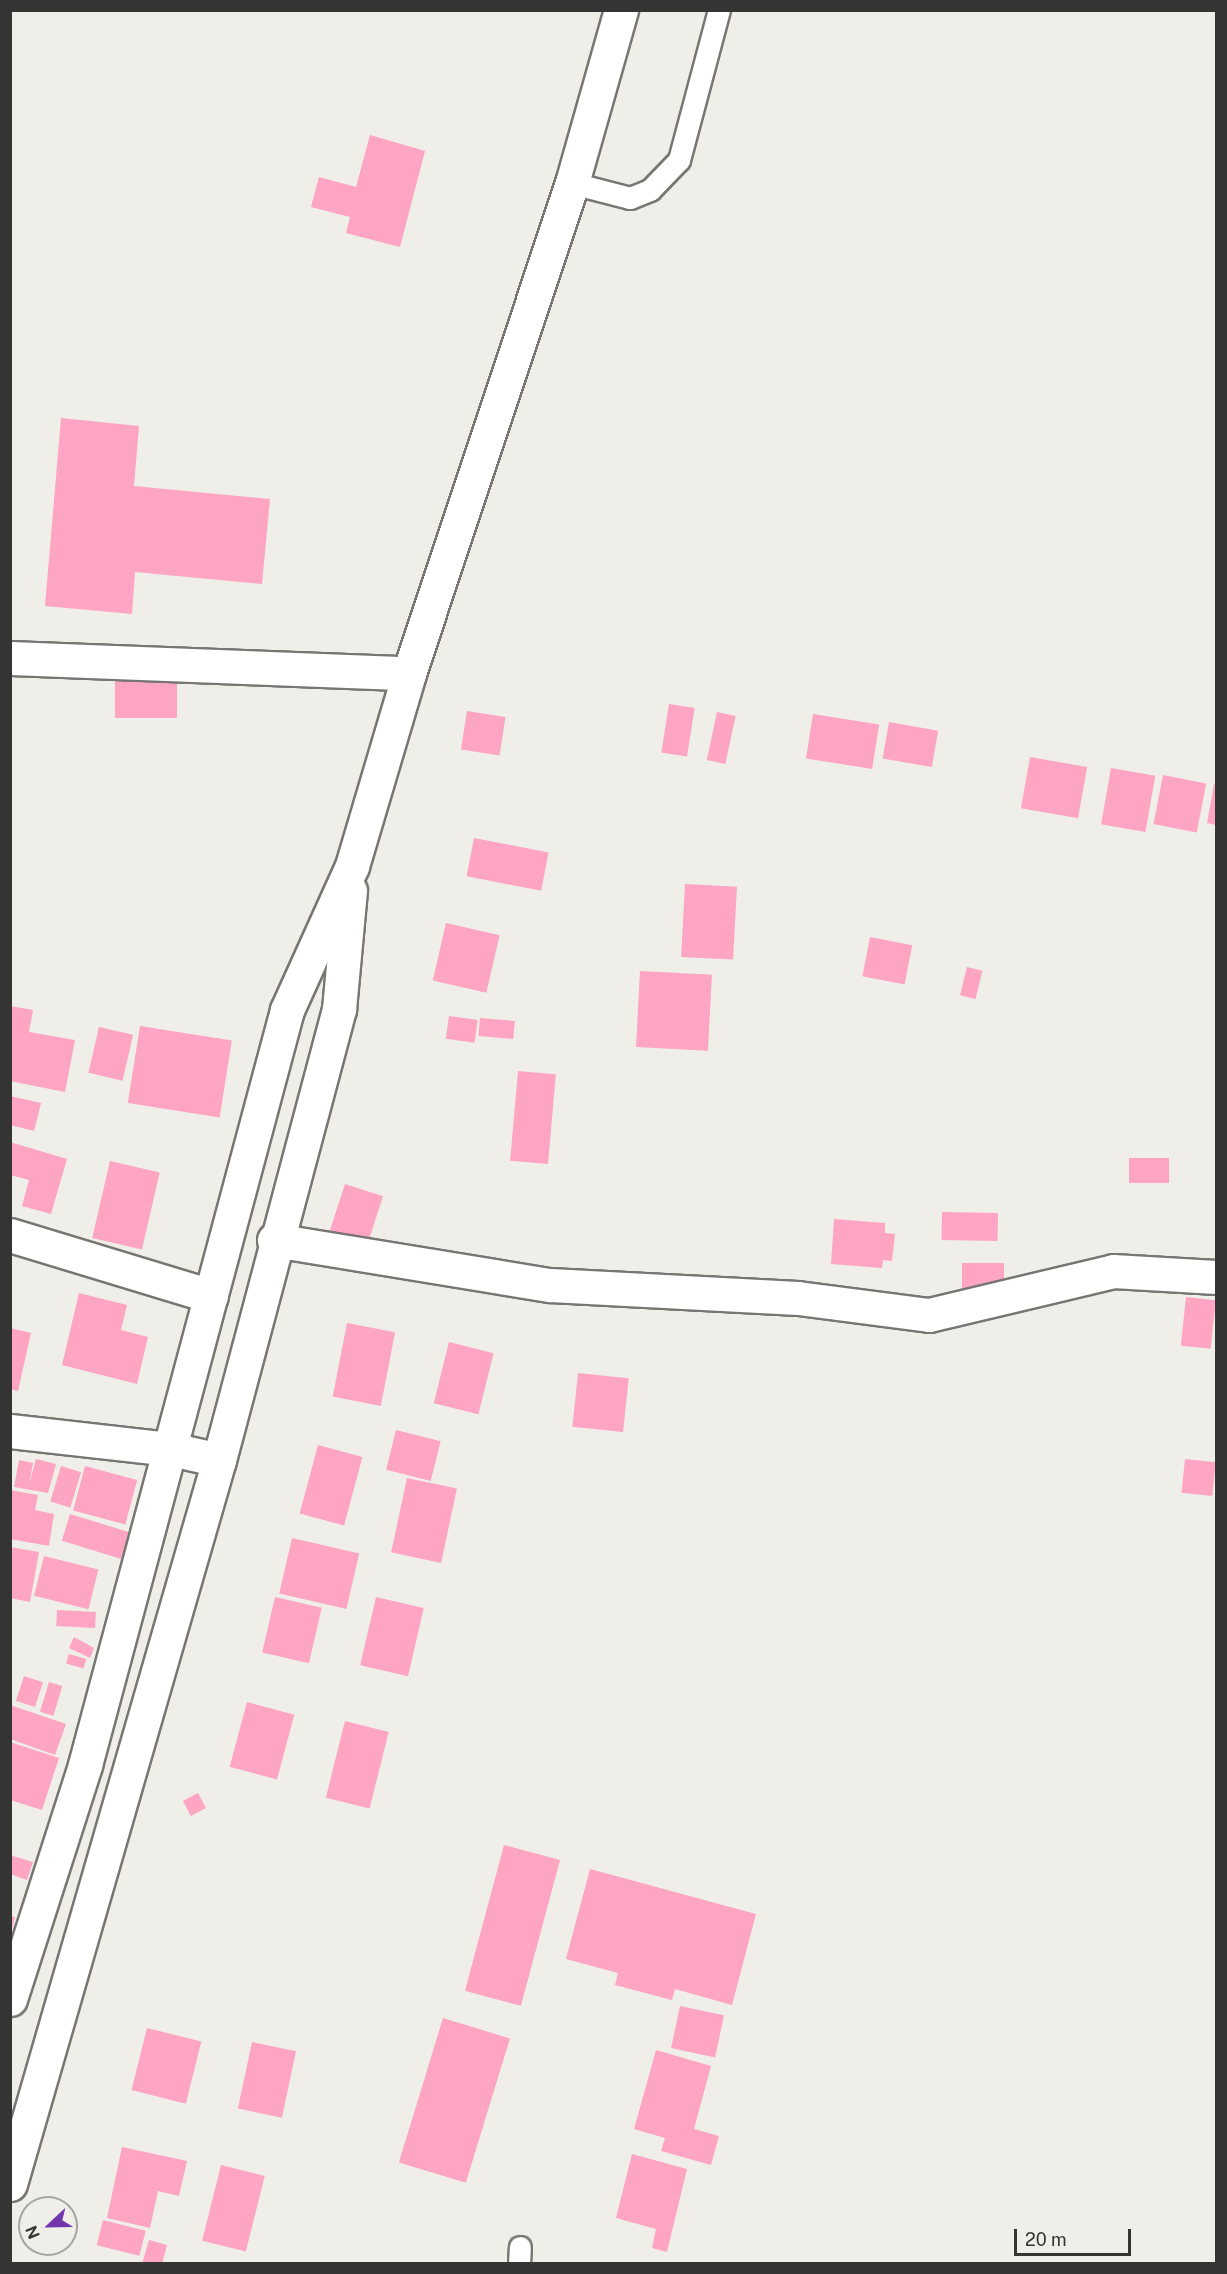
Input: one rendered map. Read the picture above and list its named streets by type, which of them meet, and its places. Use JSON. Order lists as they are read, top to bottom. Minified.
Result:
{"scale_bar":"20 m","north":"left"}
